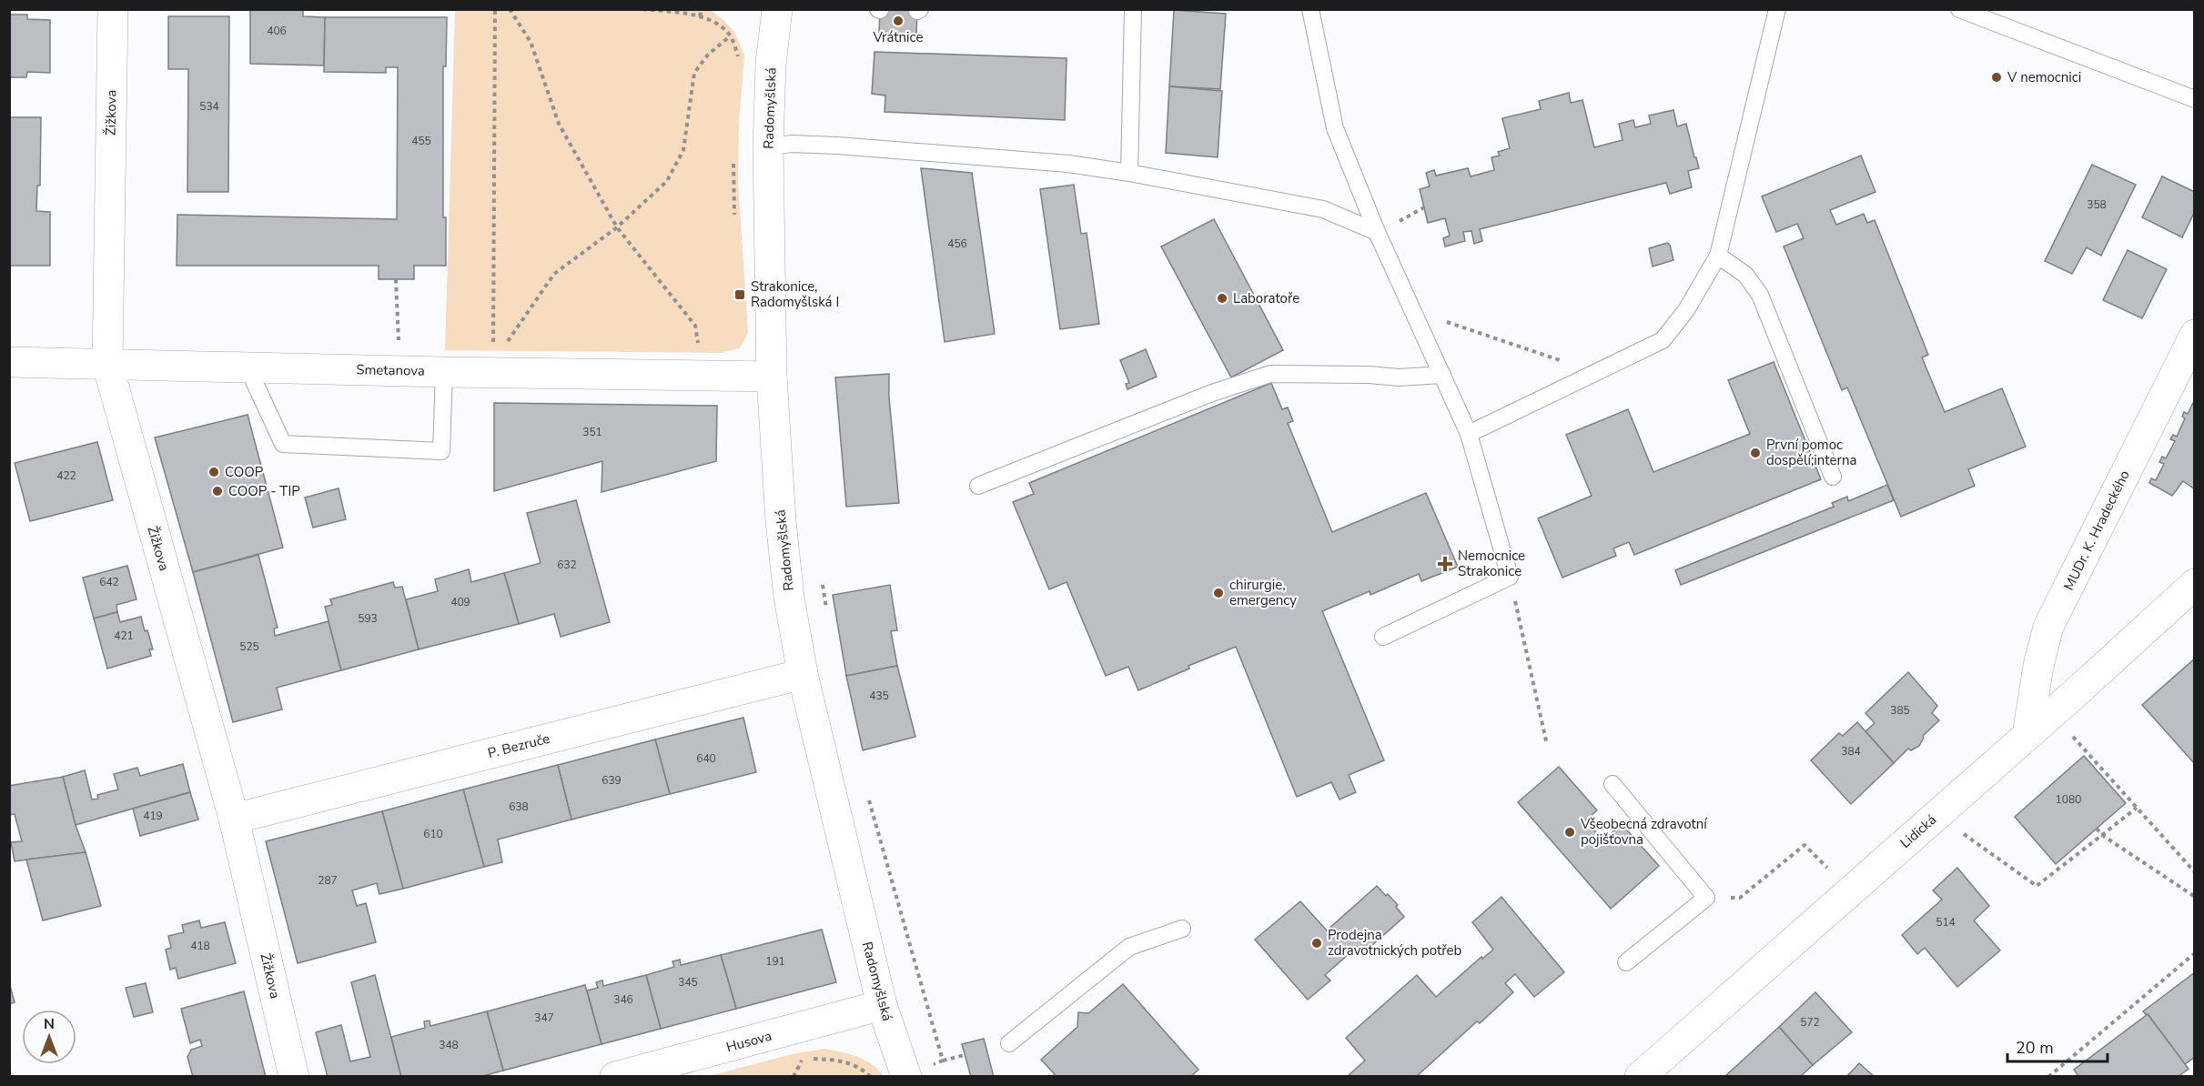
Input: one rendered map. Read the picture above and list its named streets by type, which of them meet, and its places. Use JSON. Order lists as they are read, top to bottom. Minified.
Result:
{"streets":{"street":["Radomyšlská","Žižkova","Smetanova","MUDr. K. Hradeckého","P. Bezruče","Lidická","Husova"]},"crossings":[["Radomyšlská","Smetanova"],["Radomyšlská","P. Bezruče"],["Radomyšlská","Husova"],["Žižkova","Smetanova"],["Žižkova","P. Bezruče"],["MUDr. K. Hradeckého","Lidická"]],"places":{"other":["Vrátnice","V nemocnici","Laboratoře","První pomoc dospělí;interna","COOP","COOP - TIP","chirurgie, emergency","Všeobecná zdravotní pojišťovna","Prodejna zdravotnických potřeb"],"transit":["Strakonice, Radomyšlská I"],"health":["Nemocnice Strakonice"]},"house_numbers":["406","534","455","358","456","351","422","632","642","409","593","421","525","435","385","384","640","639","1080","638","419","610","287","514","418","191","345","346","347","572","348"],"scale_bar":"20 m","north":"top"}
